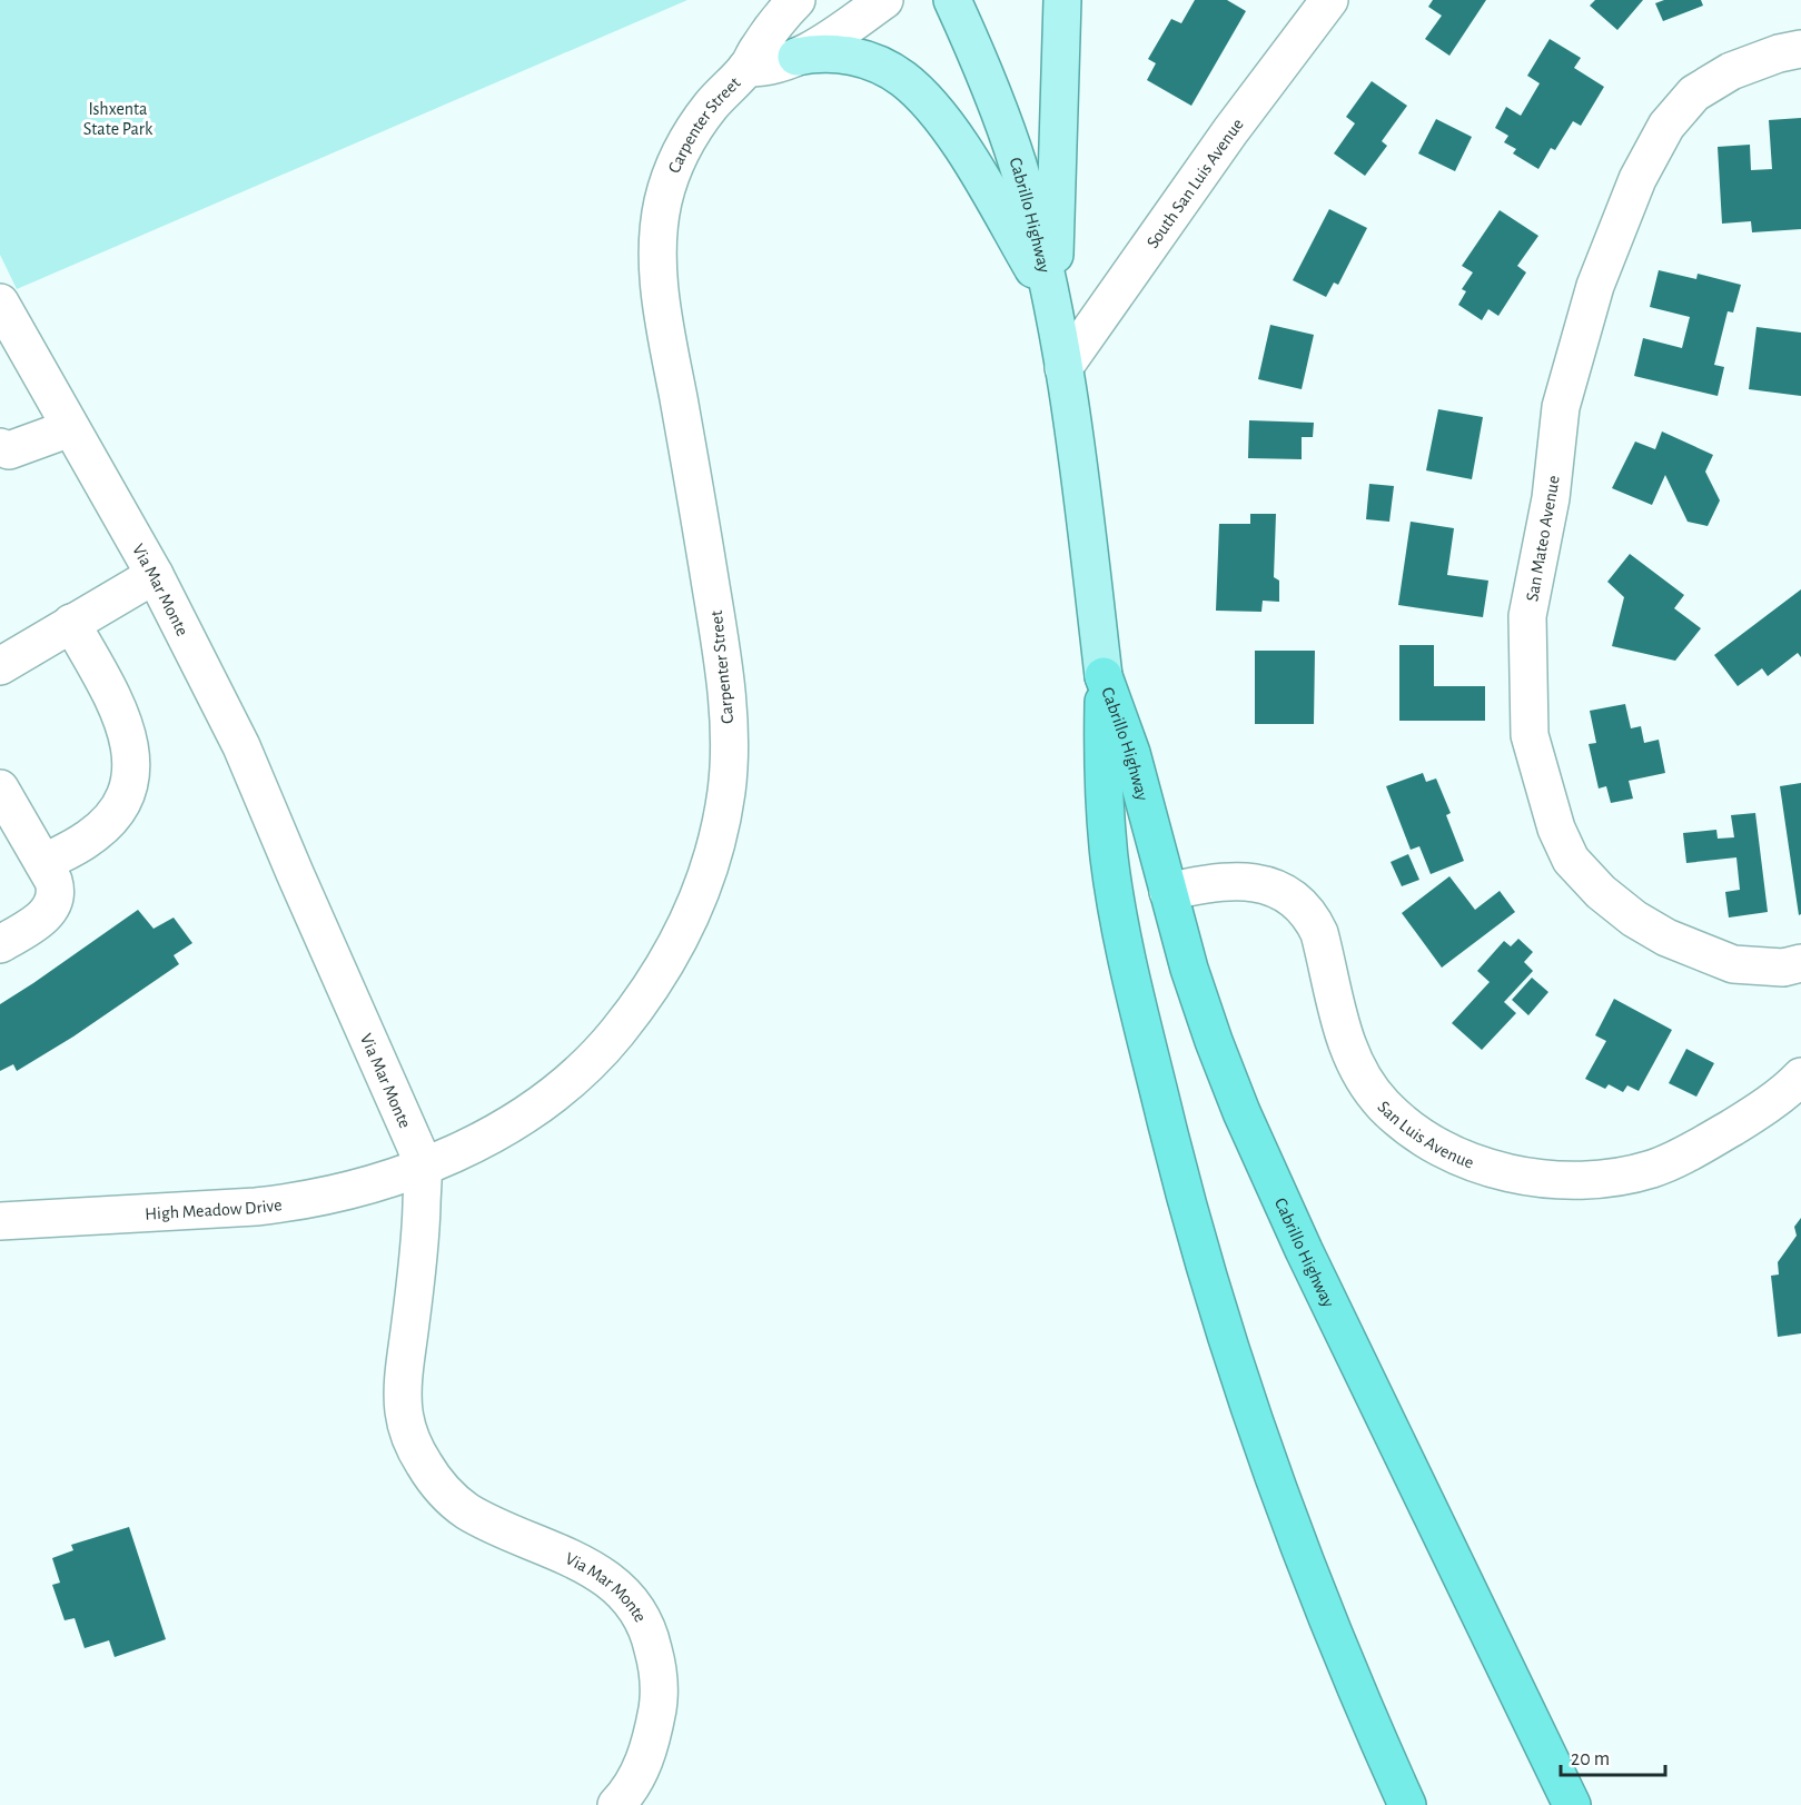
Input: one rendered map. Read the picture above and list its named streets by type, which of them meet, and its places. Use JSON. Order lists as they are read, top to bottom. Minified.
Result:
{"streets":{"highway":["Cabrillo Highway"],"street":["Carpenter Street","South San Luis Avenue","San Mateo Avenue","Via Mar Monte","San Luis Avenue","High Meadow Drive"]},"crossings":[["Carpenter Street","Via Mar Monte"],["Carpenter Street","High Meadow Drive"],["South San Luis Avenue","Cabrillo Highway"],["Cabrillo Highway","San Luis Avenue"],["Via Mar Monte","High Meadow Drive"]],"parks":["Ishxenta State Park"],"scale_bar":"20 m"}
